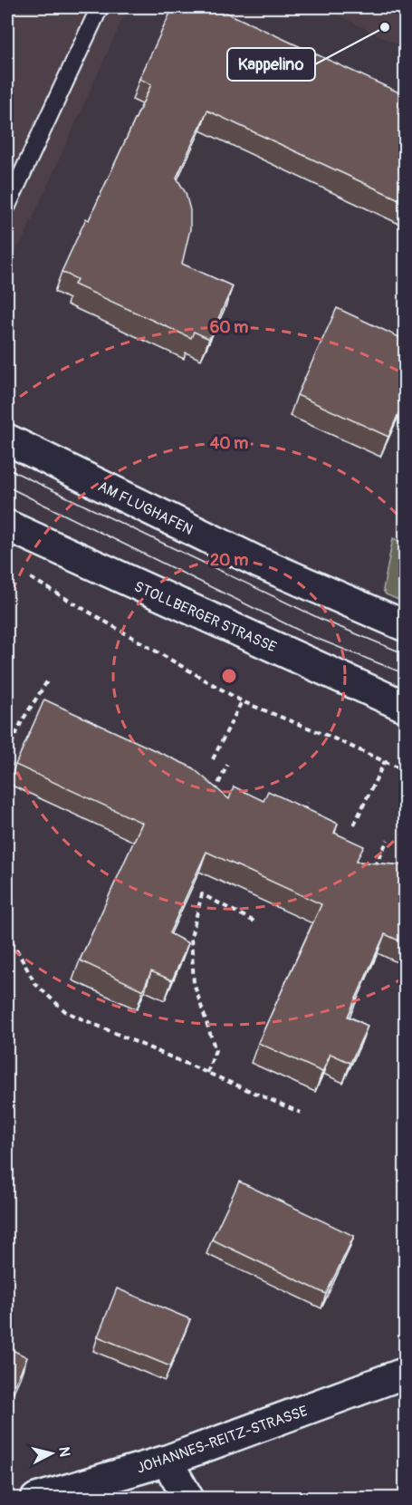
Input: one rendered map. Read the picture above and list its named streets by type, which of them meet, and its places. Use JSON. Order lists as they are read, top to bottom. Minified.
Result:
{"streets":{"street":["AM FLUGHAFEN","STOLLBERGER STRASSE","JOHANNES-REITZ-STRASSE"]},"places":["Kappelino"],"north":"right","rings":["60 m","40 m","20 m"]}
